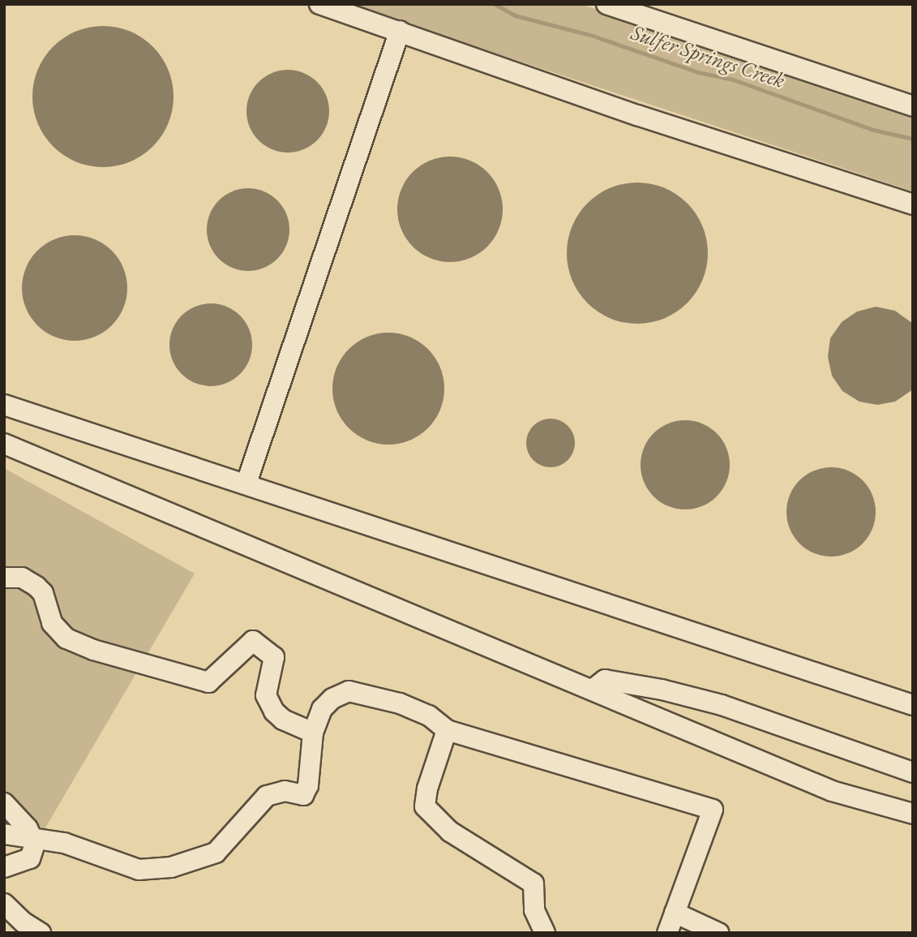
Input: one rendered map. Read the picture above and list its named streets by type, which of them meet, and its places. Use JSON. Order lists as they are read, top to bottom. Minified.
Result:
{"water":["Sulfer Springs Creek"]}
